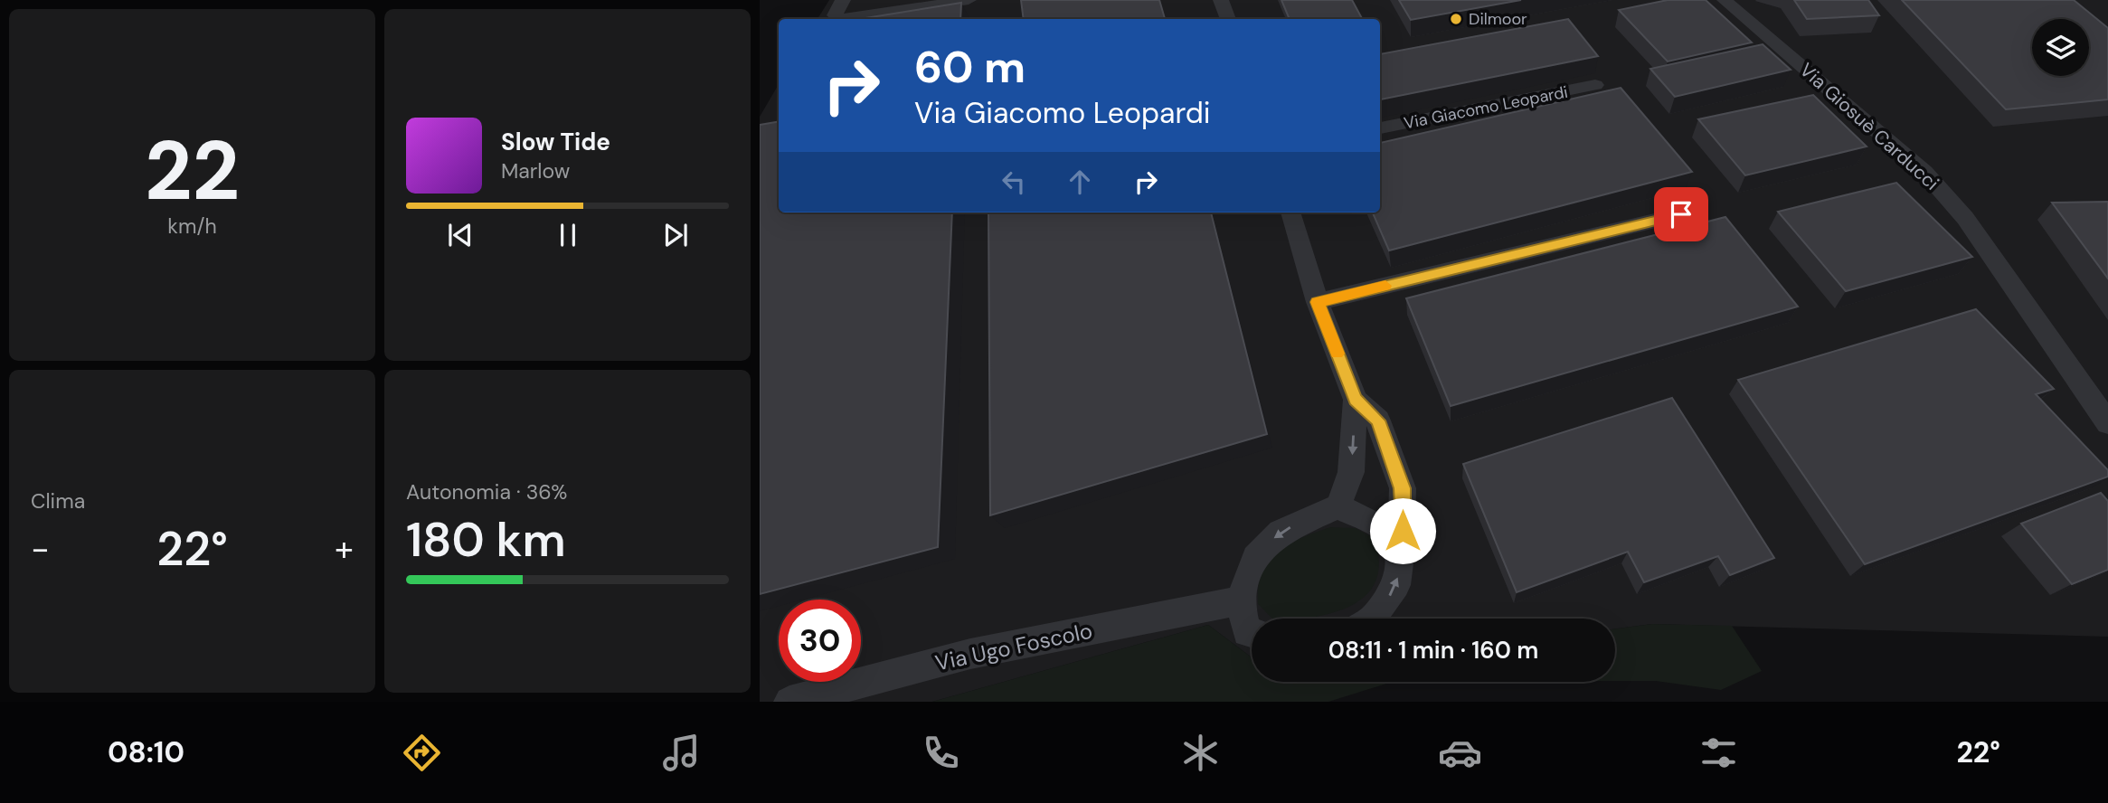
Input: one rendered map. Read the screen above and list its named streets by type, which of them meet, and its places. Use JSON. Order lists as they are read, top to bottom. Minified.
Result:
{"streets":{"street":["Via Giacomo Leopardi","Via Giosuè Carducci","Via Ugo Foscolo"]},"places":["Dilmoor"],"page":{"tile":[["22","km/h"],"Clima",["Autonomia · 36%","180 km"]],"turn":["60 m","Via Giacomo Leopardi"],"song":["Slow Tide","Marlow"],"heat":["−","22°","+"],"limit":"30","trip":"08:11 · 1 min · 160 m","tabs":["08:10","22°"]}}
